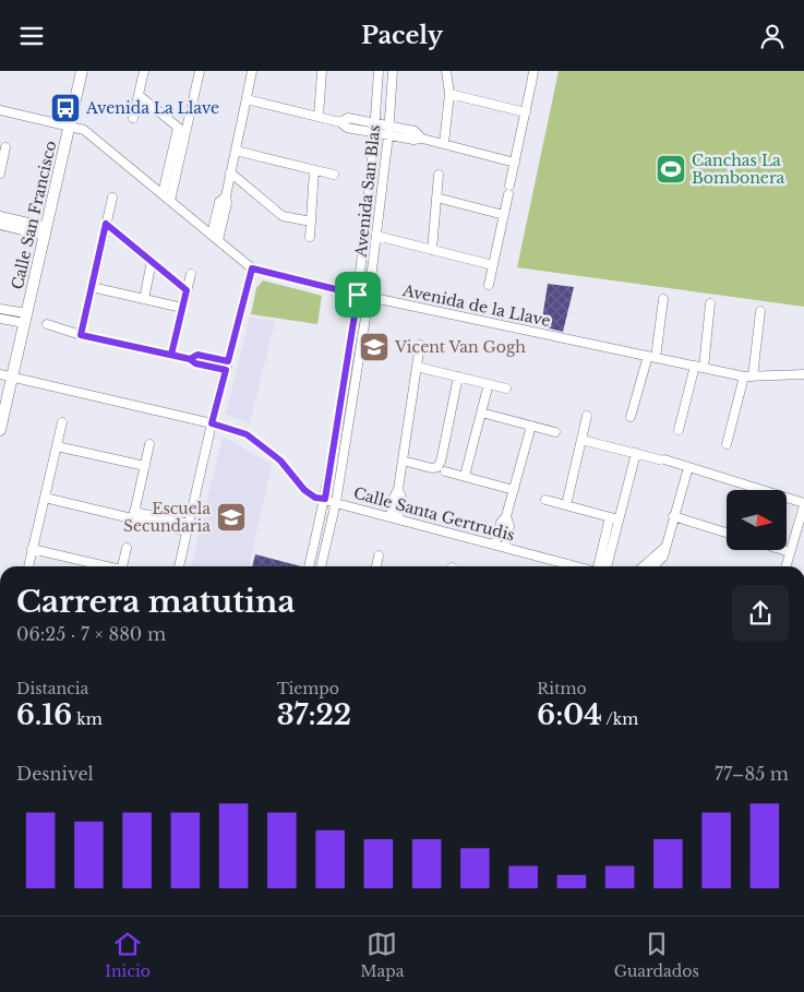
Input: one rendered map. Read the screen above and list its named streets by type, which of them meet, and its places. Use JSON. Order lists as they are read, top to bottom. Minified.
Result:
{"streets":{"street":["Avenida San Blas","Calle San Francisco","Avenida de la Llave","Calle Santa Gertrudis"]},"crossings":[["Avenida San Blas","Avenida de la Llave"],["Avenida San Blas","Calle Santa Gertrudis"],["Calle San Francisco","Avenida de la Llave"],["Calle San Francisco","Calle Santa Gertrudis"]],"places":{"bus stop":["Avenida La Llave"],"sports":["Canchas La Bombonera"],"school or university":["Vicent Van Gogh","Escuela Secundaria"]},"north":"right","page":{"header":"Pacely","heading":["Carrera matutina","06:25 · 7 × 880 m"],"stats":[["Distancia","6.16 km"],["Tiempo","37:22"],["Ritmo","6:04 /km"]],"chart":["Desnivel","77–85 m"],"tabs":["Inicio","Mapa","Guardados"]}}
